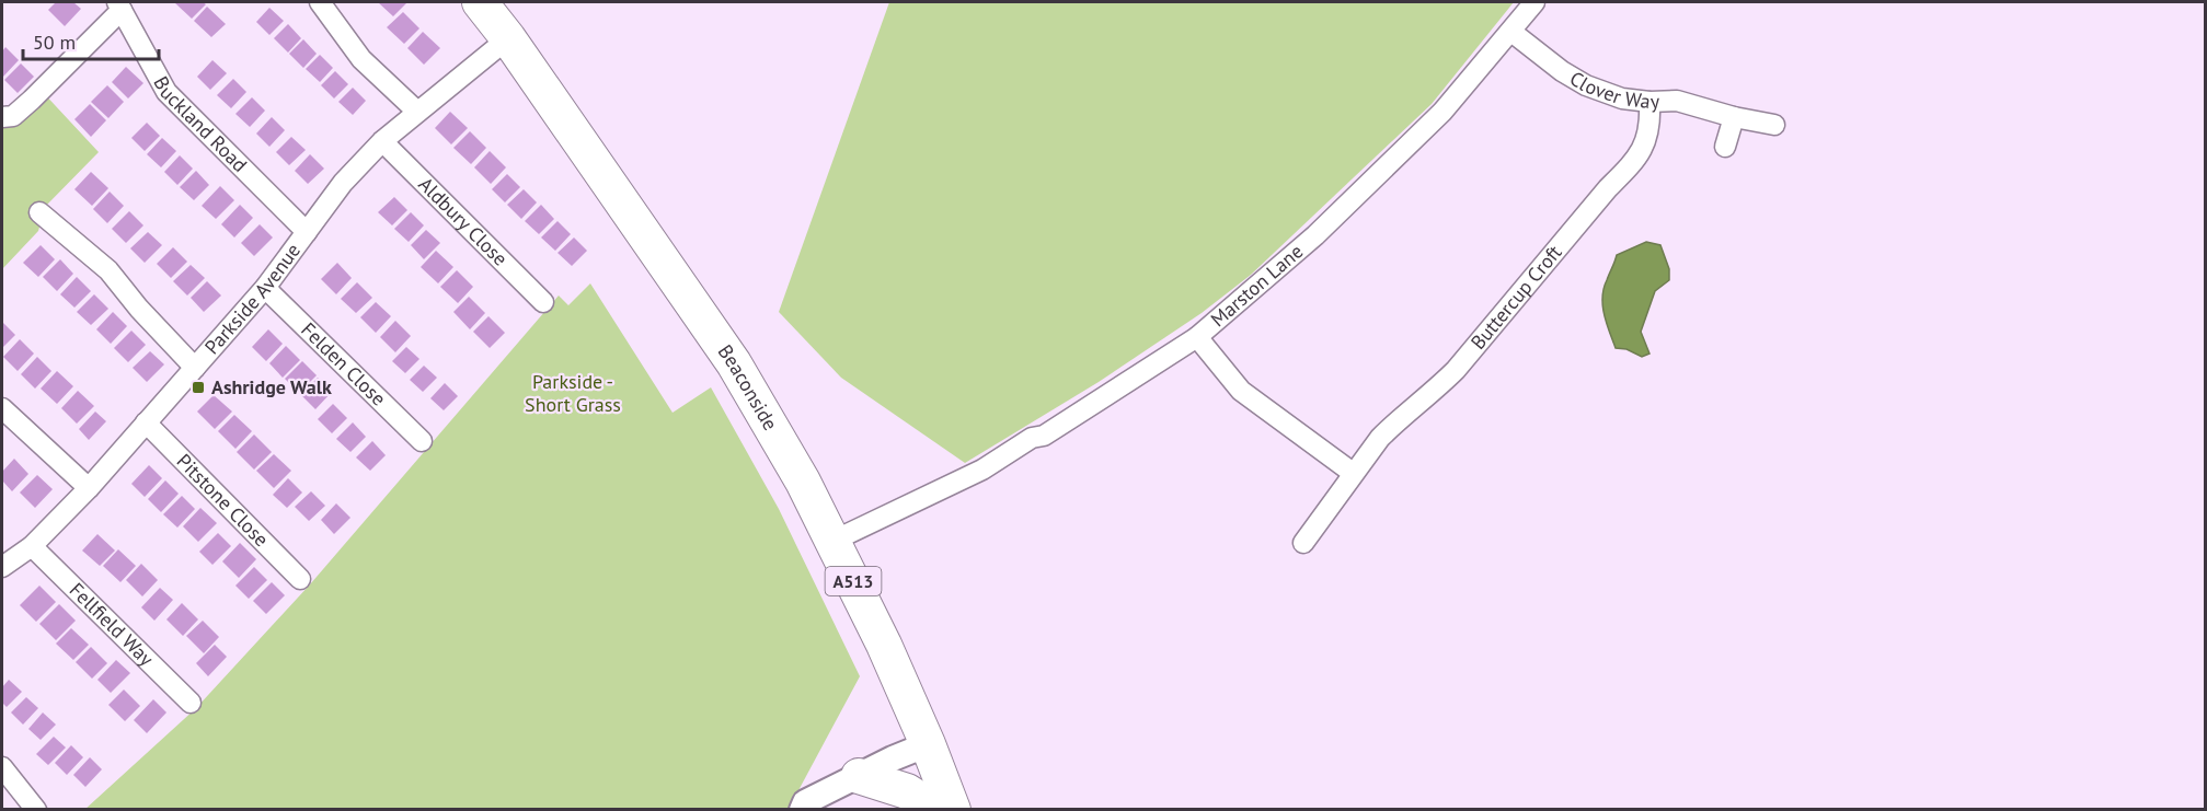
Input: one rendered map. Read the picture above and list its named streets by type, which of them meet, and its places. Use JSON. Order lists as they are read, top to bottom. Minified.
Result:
{"streets":{"highway":["Beaconside","A513"],"street":["Clover Way","Buckland Road","Aldbury Close","Marston Lane","Buttercup Croft","Parkside Avenue","Felden Close","Pitstone Close","Fellfield Way"]},"crossings":[["Clover Way","Marston Lane"],["Clover Way","Buttercup Croft"],["Buckland Road","Parkside Avenue"],["Aldbury Close","Parkside Avenue"],["Marston Lane","Beaconside"],["Parkside Avenue","Felden Close"],["Parkside Avenue","Beaconside"],["Parkside Avenue","Pitstone Close"],["Parkside Avenue","Fellfield Way"]],"parks":["Parkside - Short Grass"],"places":{"transit":["Ashridge Walk"]},"scale_bar":"50 m"}
